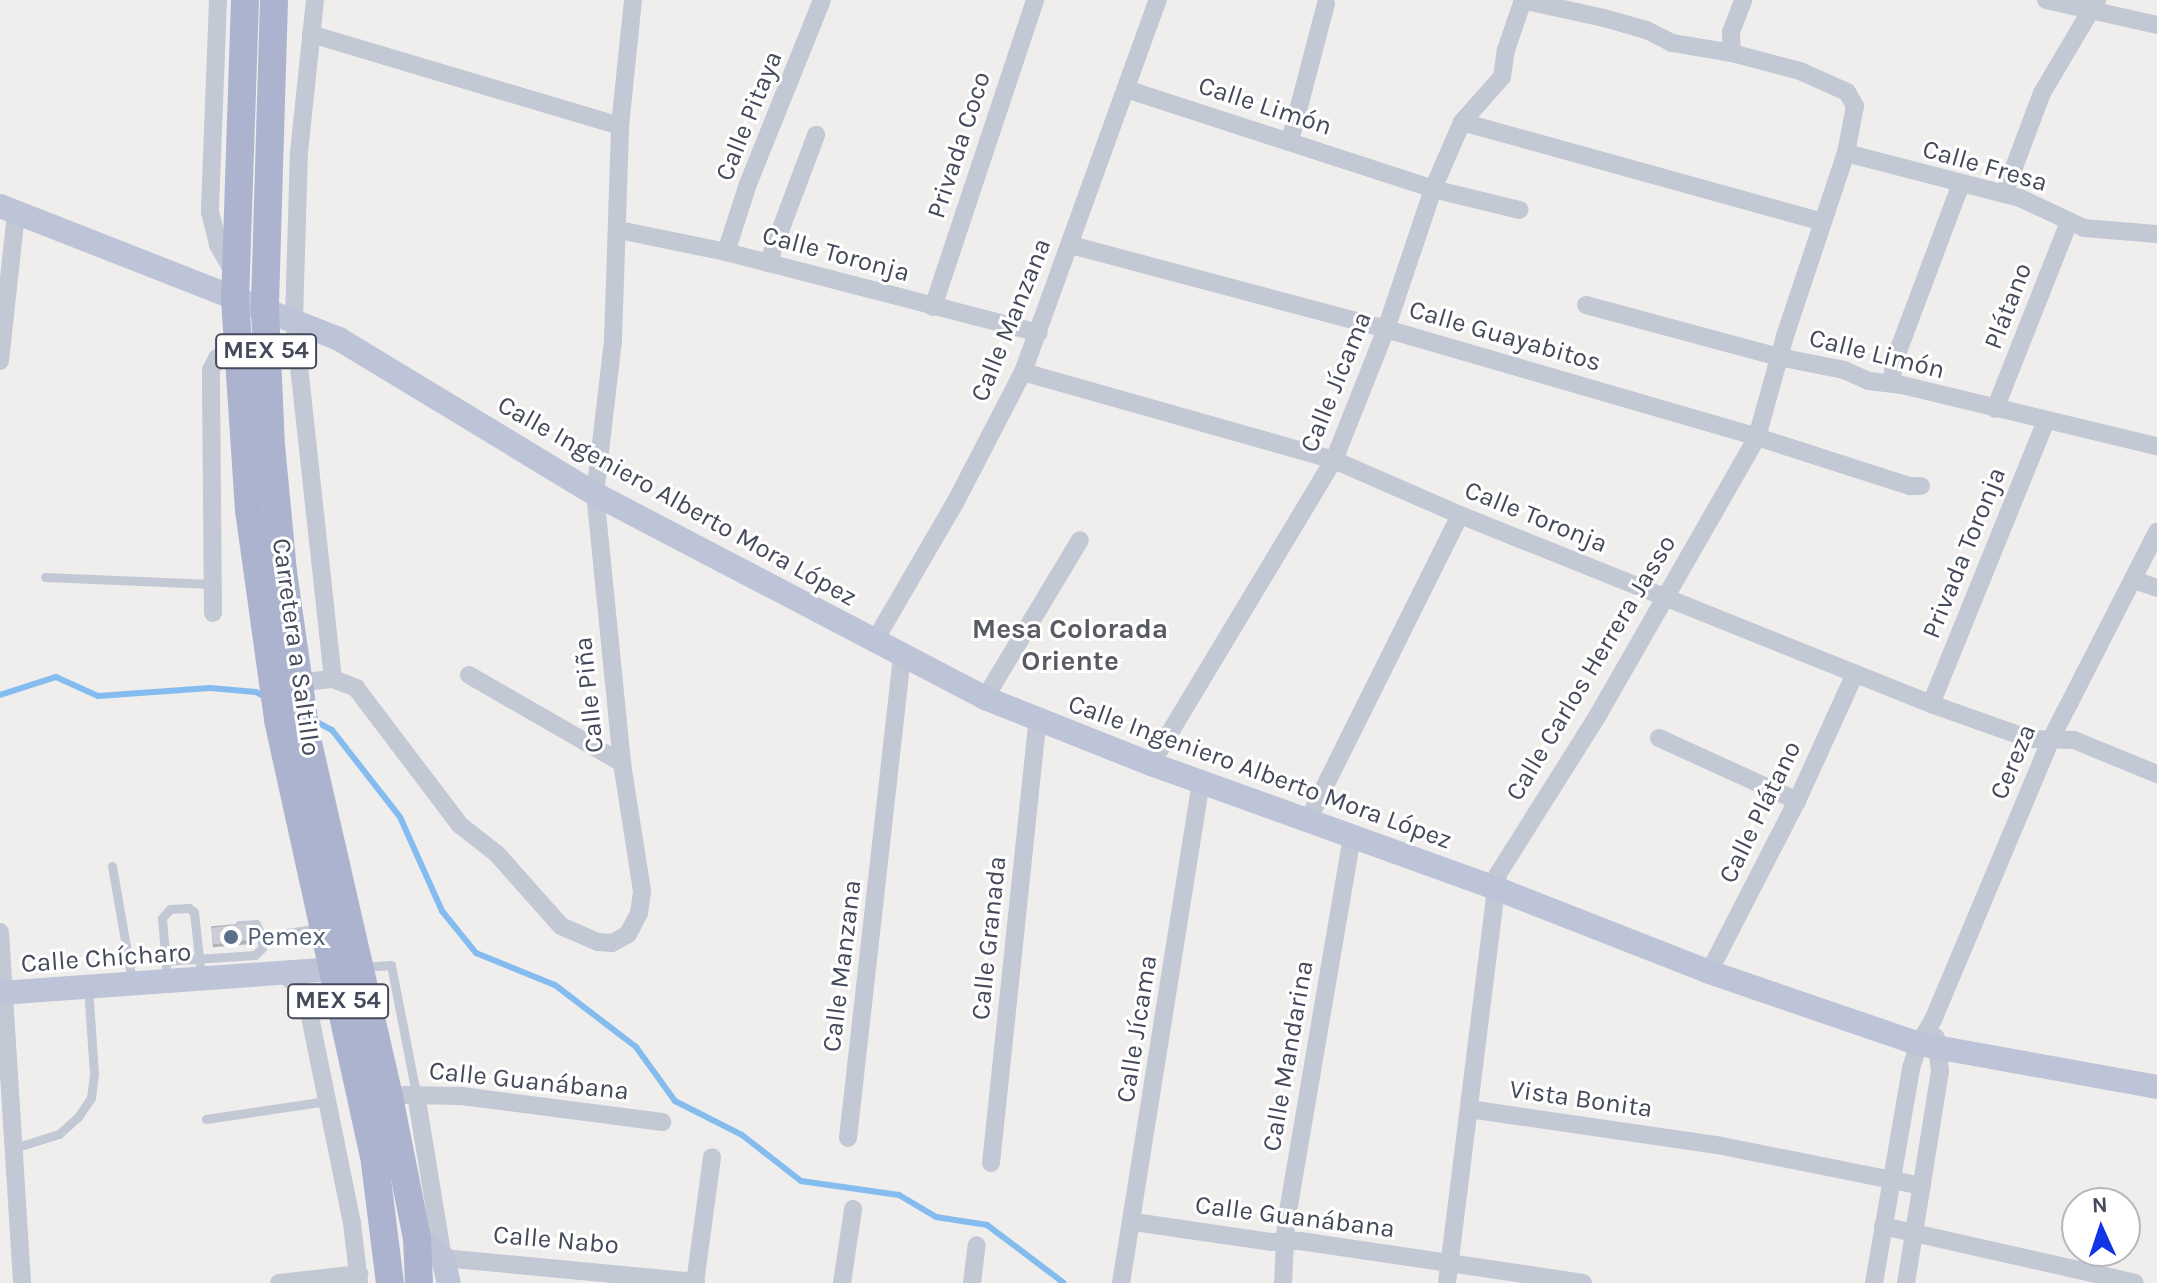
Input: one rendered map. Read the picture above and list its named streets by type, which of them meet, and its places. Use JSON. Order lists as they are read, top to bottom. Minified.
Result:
{"streets":{"main road":["MEX 54","Carretera a Saltillo"],"street":["Calle Limón","Calle Pitaya","Privada Coco","Calle Fresa","Calle Toronja","Plátano","Calle Manzana","Calle Guayabitos","Calle Jícama","Calle Ingeniero Alberto Mora López","Privada Toronja","Calle Carlos Herrera Jasso","Calle Piña","Cereza","Calle Plátano","Calle Granada","Calle Chícharo","Calle Mandarina","Calle Guanábana","Vista Bonita","Calle Nabo"]},"crossings":[["Calle Limón","Plátano"],["Calle Limón","Calle Manzana"],["Calle Limón","Calle Jícama"],["Calle Limón","Privada Toronja"],["Calle Limón","Calle Carlos Herrera Jasso"],["Calle Pitaya","Calle Toronja"],["Privada Coco","Calle Toronja"],["Calle Fresa","Plátano"],["Calle Fresa","Calle Carlos Herrera Jasso"],["Calle Toronja","Calle Manzana"],["Calle Toronja","Calle Jícama"],["Calle Toronja","Privada Toronja"],["Calle Toronja","Calle Carlos Herrera Jasso"],["Calle Toronja","Calle Piña"],["Calle Toronja","Cereza"],["Calle Toronja","Calle Plátano"],["Calle Manzana","Calle Guayabitos"],["Calle Manzana","Calle Ingeniero Alberto Mora López"],["Calle Guayabitos","Calle Jícama"],["Calle Guayabitos","Calle Carlos Herrera Jasso"],["Calle Jícama","Calle Ingeniero Alberto Mora López"],["Calle Jícama","Calle Guanábana"],["Calle Ingeniero Alberto Mora López","Carretera a Saltillo"],["Calle Ingeniero Alberto Mora López","Calle Carlos Herrera Jasso"],["Calle Ingeniero Alberto Mora López","Calle Piña"],["Calle Ingeniero Alberto Mora López","Cereza"],["Calle Ingeniero Alberto Mora López","Calle Plátano"],["Calle Ingeniero Alberto Mora López","Calle Granada"],["Calle Ingeniero Alberto Mora López","Calle Mandarina"],["Carretera a Saltillo","Calle Chícharo"],["Carretera a Saltillo","Calle Guanábana"],["Calle Carlos Herrera Jasso","Calle Guanábana"],["Calle Carlos Herrera Jasso","Vista Bonita"],["Calle Mandarina","Calle Guanábana"]],"districts":["Mesa Colorada Oriente"],"places":["Pemex"],"north":"top"}
